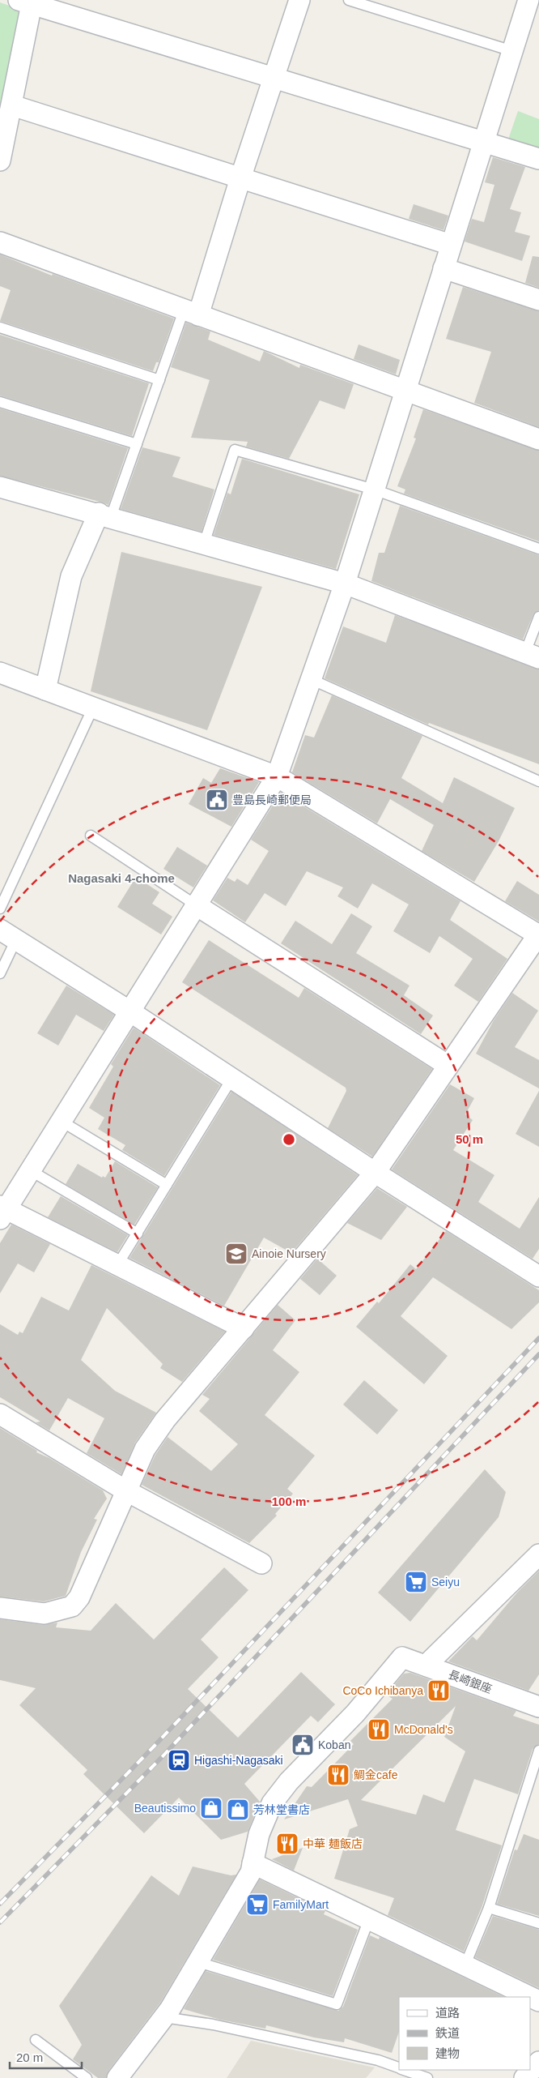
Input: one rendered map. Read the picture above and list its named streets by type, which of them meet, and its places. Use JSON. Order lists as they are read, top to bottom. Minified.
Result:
{"streets":{"street":["長崎銀座"]},"districts":["Nagasaki 4-chome"],"places":{"public building":["豊島長崎郵便局","Koban"],"school or university":["Ainoie Nursery"],"supermarket":["Seiyu","FamilyMart"],"restaurant":["CoCo Ichibanya","McDonald's","鯛金cafe","中華 麺飯店"],"station":["Higashi-Nagasaki"],"shop":["Beautissimo","芳林堂書店"]},"legend":["道路","鉄道","建物"],"scale_bar":"20 m","rings":["50 m","100 m"]}
